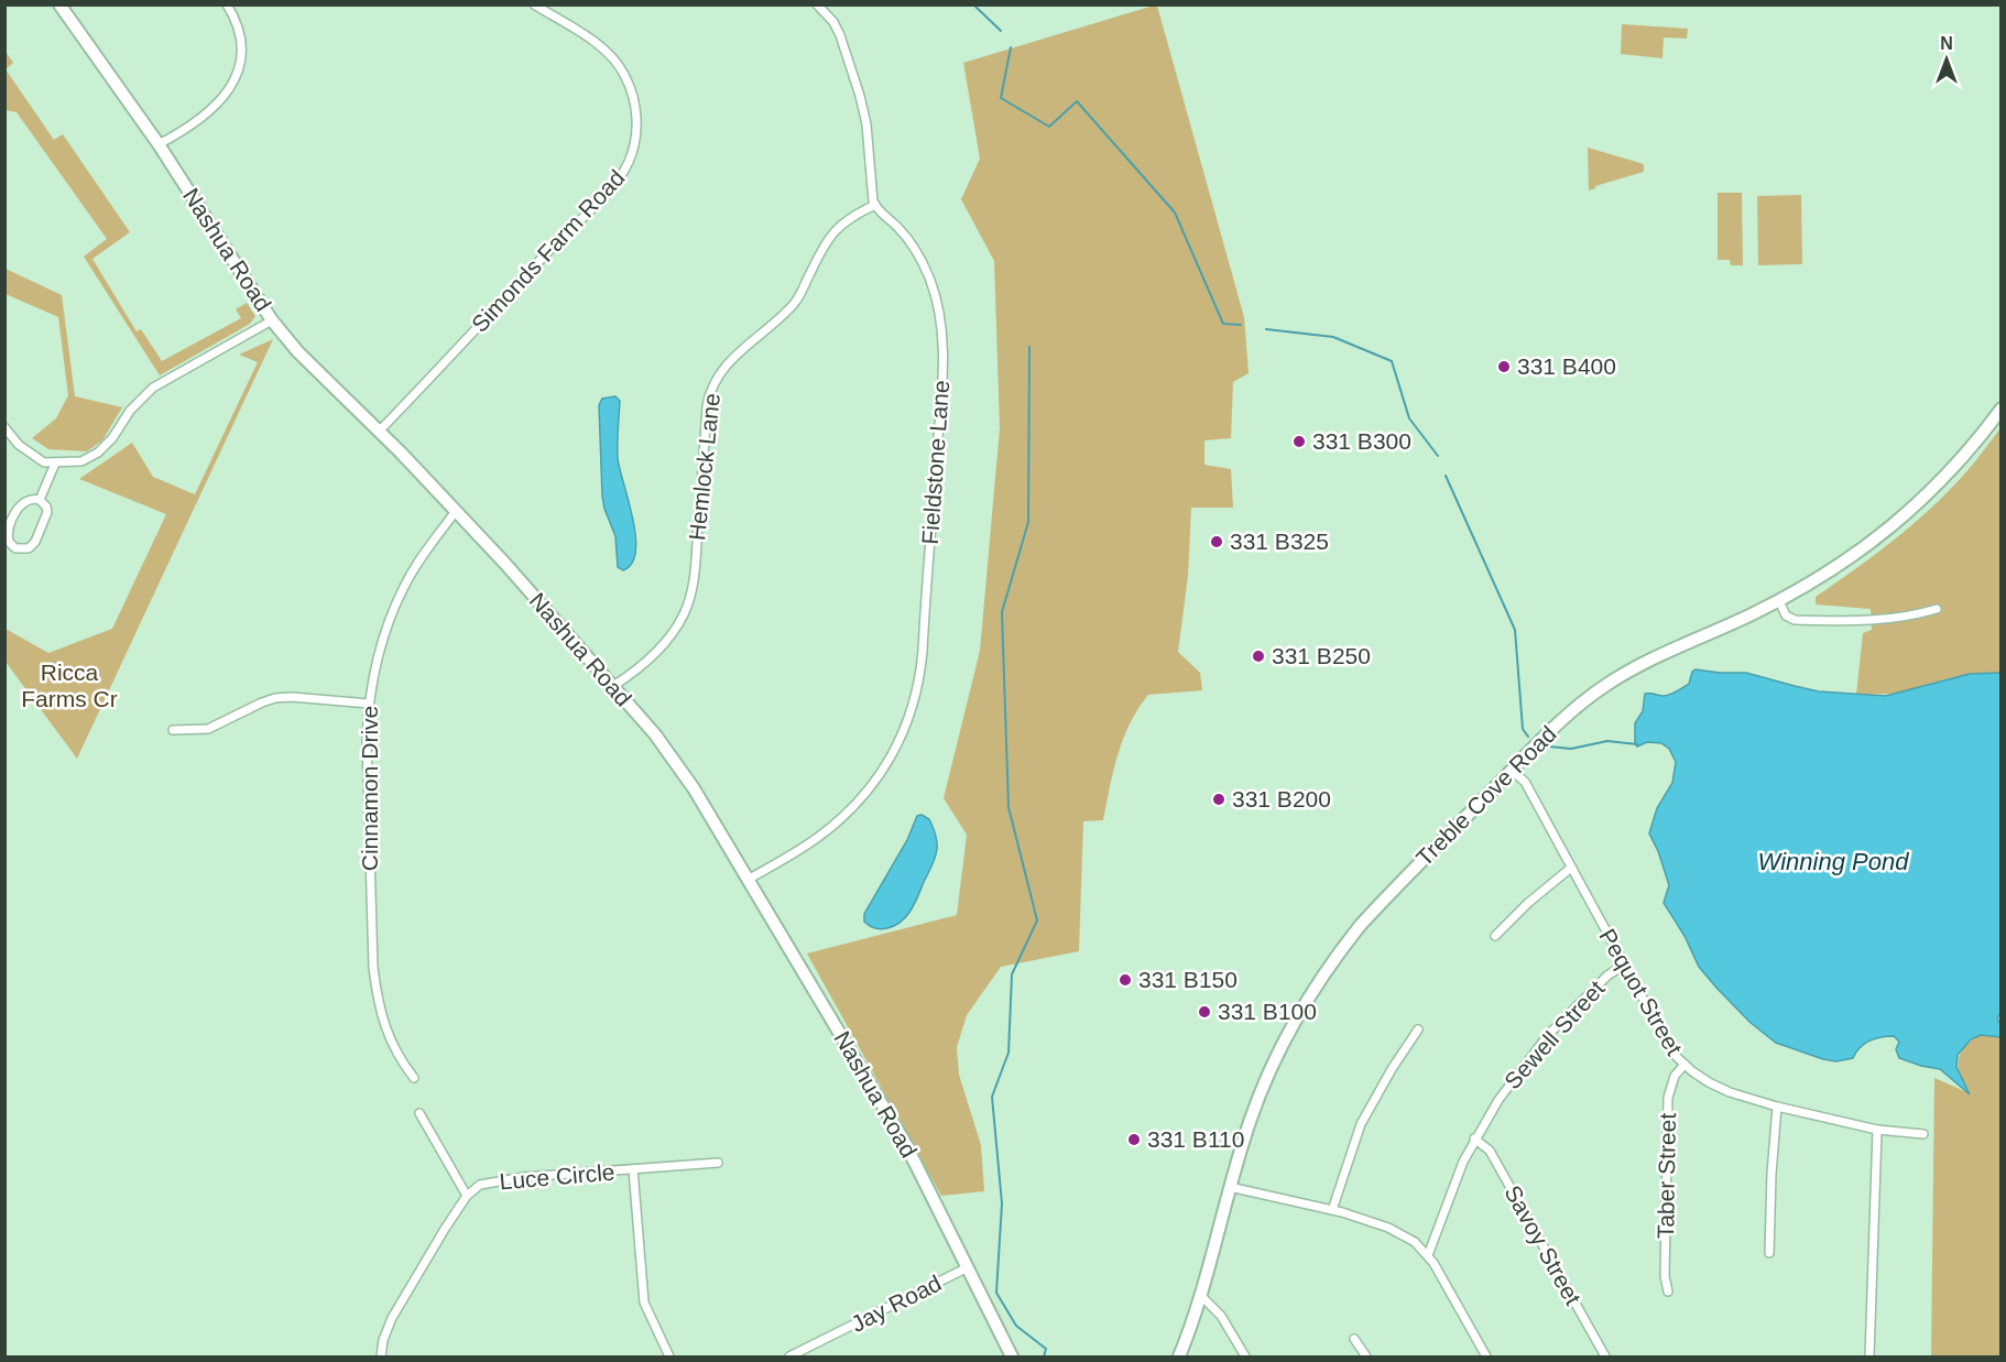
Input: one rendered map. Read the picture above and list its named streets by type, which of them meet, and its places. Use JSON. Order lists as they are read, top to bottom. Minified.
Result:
{"streets":{"main road":["Nashua Road","Treble Cove Road"],"street":["Simonds Farm Road","Fieldstone Lane","Hemlock Lane","Cinnamon Drive","Pequot Street","Sewell Street","Taber Street","Luce Circle","Savoy Street","Jay Road"]},"crossings":[["Nashua Road","Simonds Farm Road"],["Nashua Road","Fieldstone Lane"],["Nashua Road","Hemlock Lane"],["Nashua Road","Cinnamon Drive"],["Nashua Road","Jay Road"],["Fieldstone Lane","Hemlock Lane"],["Treble Cove Road","Pequot Street"],["Pequot Street","Sewell Street"],["Pequot Street","Taber Street"],["Sewell Street","Savoy Street"]],"water":["Winning Pond"],"parks":["Ricca Farms Cr"],"places":["331 B400","331 B300","331 B325","331 B250","331 B200","331 B150","331 B100","331 B110"],"north":"top"}
